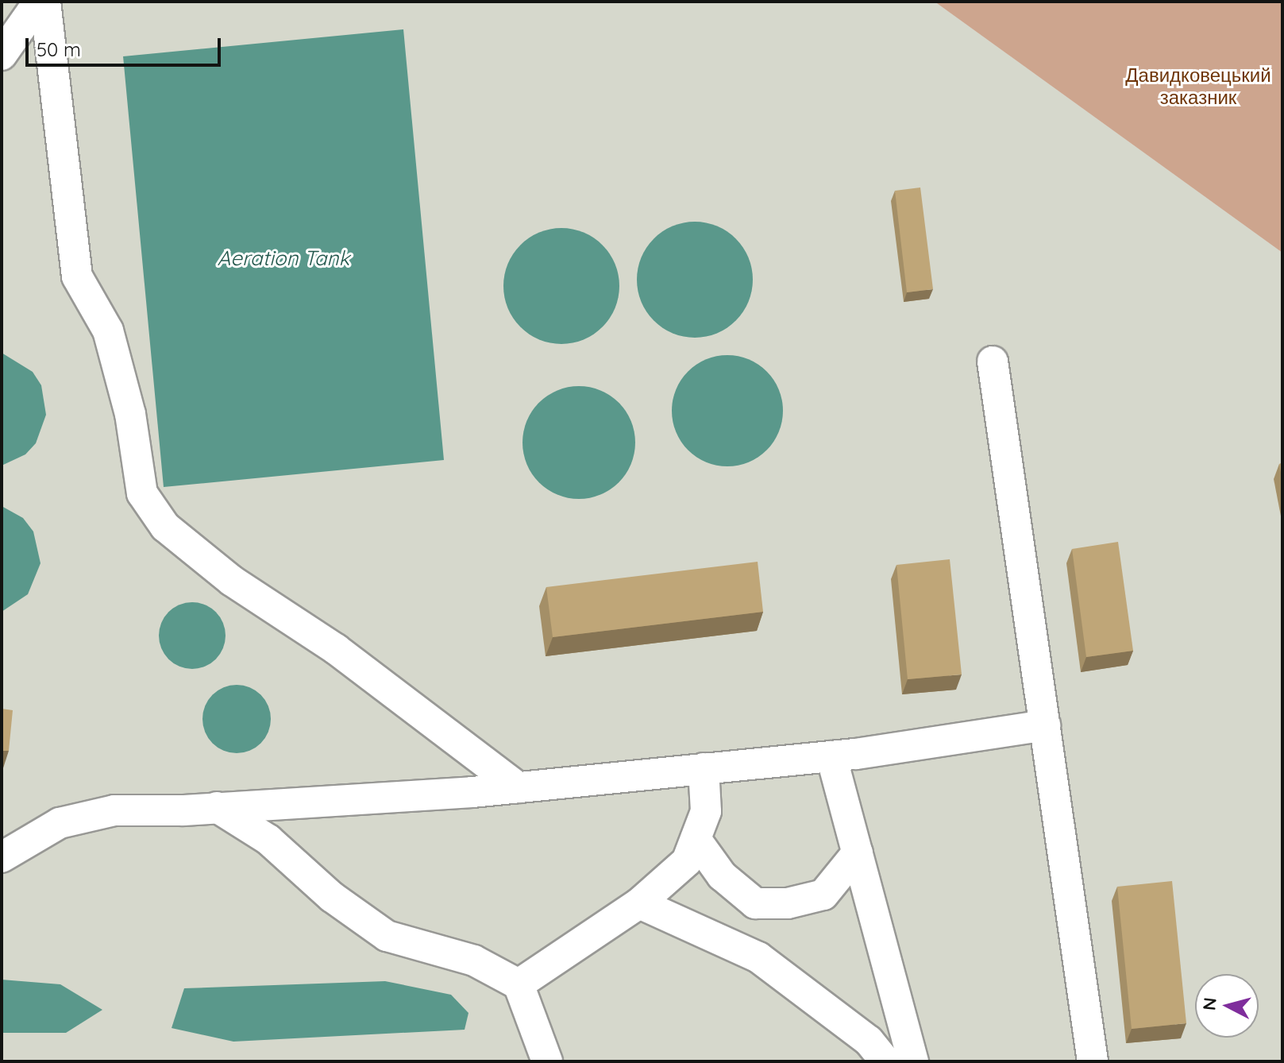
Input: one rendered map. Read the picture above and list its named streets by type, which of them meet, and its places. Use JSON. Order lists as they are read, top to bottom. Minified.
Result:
{"water":["Aeration Tank"],"parks":["Давидковецький заказник"],"scale_bar":"50 m","north":"left"}
